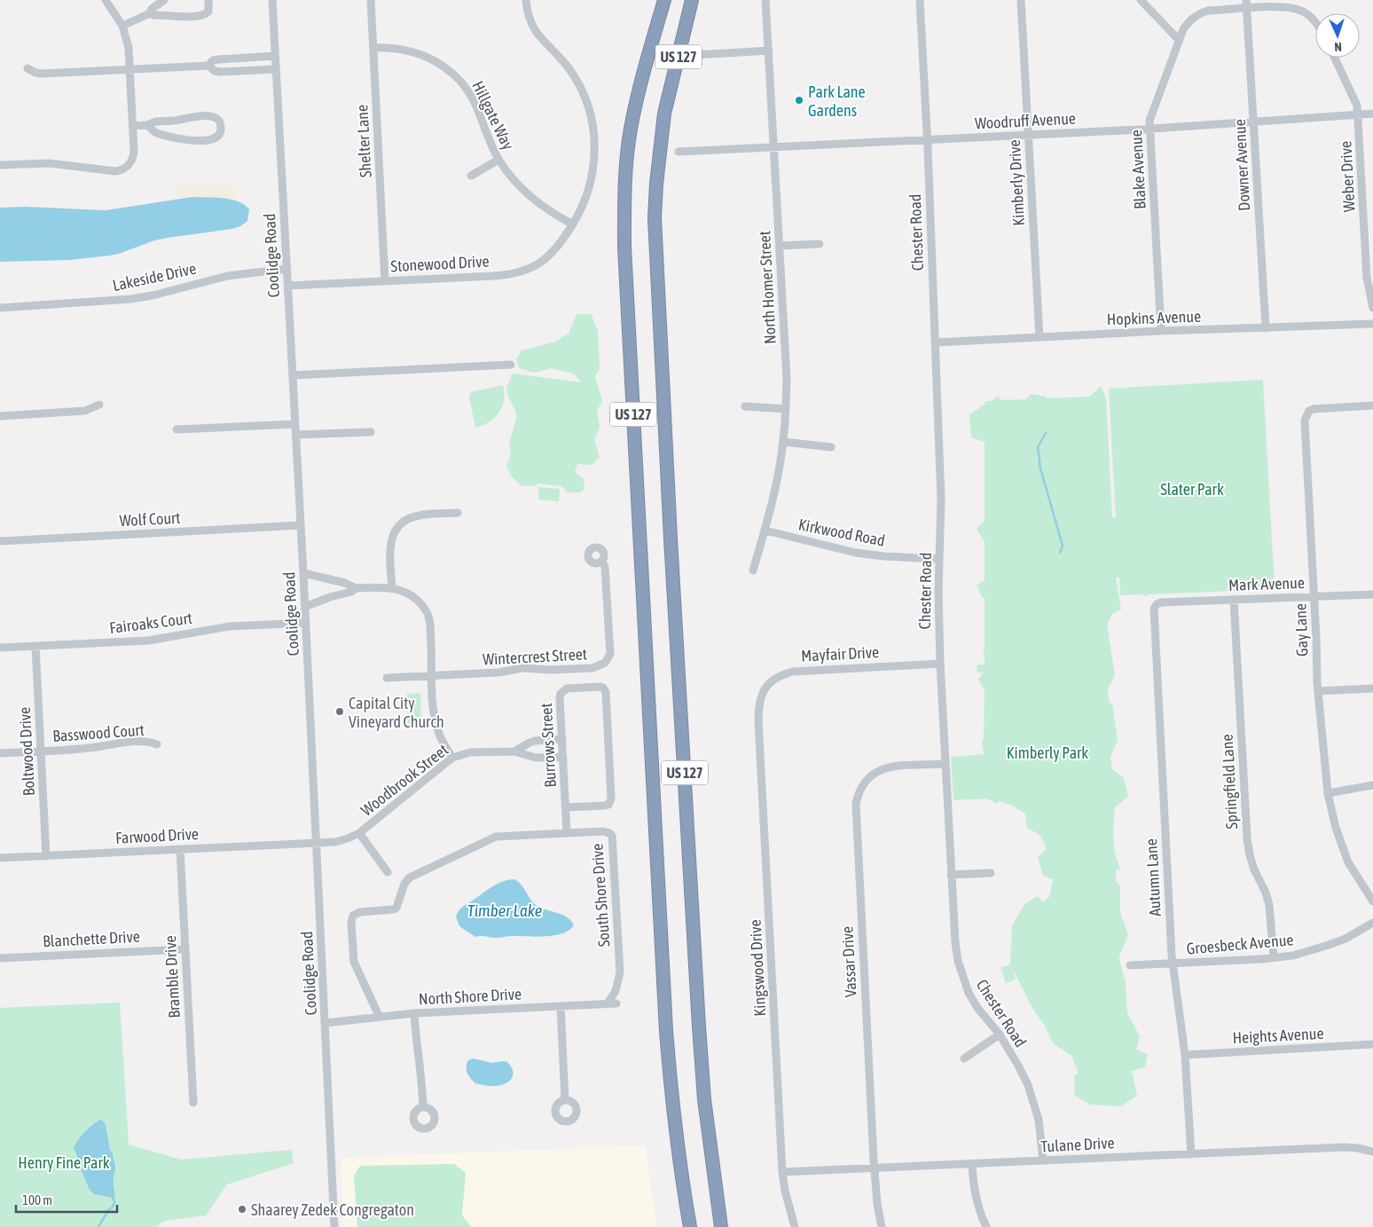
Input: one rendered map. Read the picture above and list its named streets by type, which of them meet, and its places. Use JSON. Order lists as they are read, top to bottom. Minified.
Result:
{"streets":{"highway":["US 127"],"street":["Hillgate Way","Woodruff Avenue","Shelter Lane","Downer Avenue","Blake Avenue","Weber Drive","Kimberly Drive","Chester Road","Coolidge Road","Stonewood Drive","Lakeside Drive","North Homer Street","Hopkins Avenue","Wolf Court","Kirkwood Road","Mark Avenue","Fairoaks Court","Gay Lane","Mayfair Drive","Wintercrest Street","Basswood Court","Burrows Street","Boltwood Drive","Woodbrook Street","Springfield Lane","Farwood Drive","Autumn Lane","South Shore Drive","Blanchette Drive","Groesbeck Avenue","Vassar Drive","Kingswood Drive","Bramble Drive","North Shore Drive","Heights Avenue","Tulane Drive"]},"crossings":[["Hillgate Way","Shelter Lane"],["Hillgate Way","Stonewood Drive"],["Woodruff Avenue","Downer Avenue"],["Woodruff Avenue","Blake Avenue"],["Woodruff Avenue","Weber Drive"],["Woodruff Avenue","Kimberly Drive"],["Woodruff Avenue","Chester Road"],["Woodruff Avenue","North Homer Street"],["Shelter Lane","Stonewood Drive"],["Downer Avenue","Blake Avenue"],["Downer Avenue","Hopkins Avenue"],["Blake Avenue","Hopkins Avenue"],["Kimberly Drive","Hopkins Avenue"],["Chester Road","Hopkins Avenue"],["Chester Road","Kirkwood Road"],["Chester Road","Mayfair Drive"],["Chester Road","Vassar Drive"],["Chester Road","Tulane Drive"],["Coolidge Road","Stonewood Drive"],["Coolidge Road","Lakeside Drive"],["Coolidge Road","Wolf Court"],["Coolidge Road","Fairoaks Court"],["Coolidge Road","Woodbrook Street"],["Coolidge Road","Farwood Drive"],["Coolidge Road","North Shore Drive"],["North Homer Street","Kirkwood Road"],["Mark Avenue","Gay Lane"],["Mark Avenue","Springfield Lane"],["Mark Avenue","Autumn Lane"],["Fairoaks Court","Boltwood Drive"],["Mayfair Drive","Kingswood Drive"],["Basswood Court","Boltwood Drive"],["Burrows Street","Woodbrook Street"],["Boltwood Drive","Farwood Drive"],["Woodbrook Street","Farwood Drive"],["Springfield Lane","Groesbeck Avenue"],["Farwood Drive","Bramble Drive"],["Autumn Lane","Groesbeck Avenue"],["Autumn Lane","Heights Avenue"],["Autumn Lane","Tulane Drive"],["South Shore Drive","North Shore Drive"],["Blanchette Drive","Bramble Drive"],["Vassar Drive","Tulane Drive"],["Kingswood Drive","Tulane Drive"]],"water":["Timber Lake"],"parks":["Slater Park","Kimberly Park","Henry Fine Park"],"places":["Park Lane Gardens","Capital City Vineyard Church","Shaarey Zedek Congregaton"],"scale_bar":"100 m","north":"bottom"}
